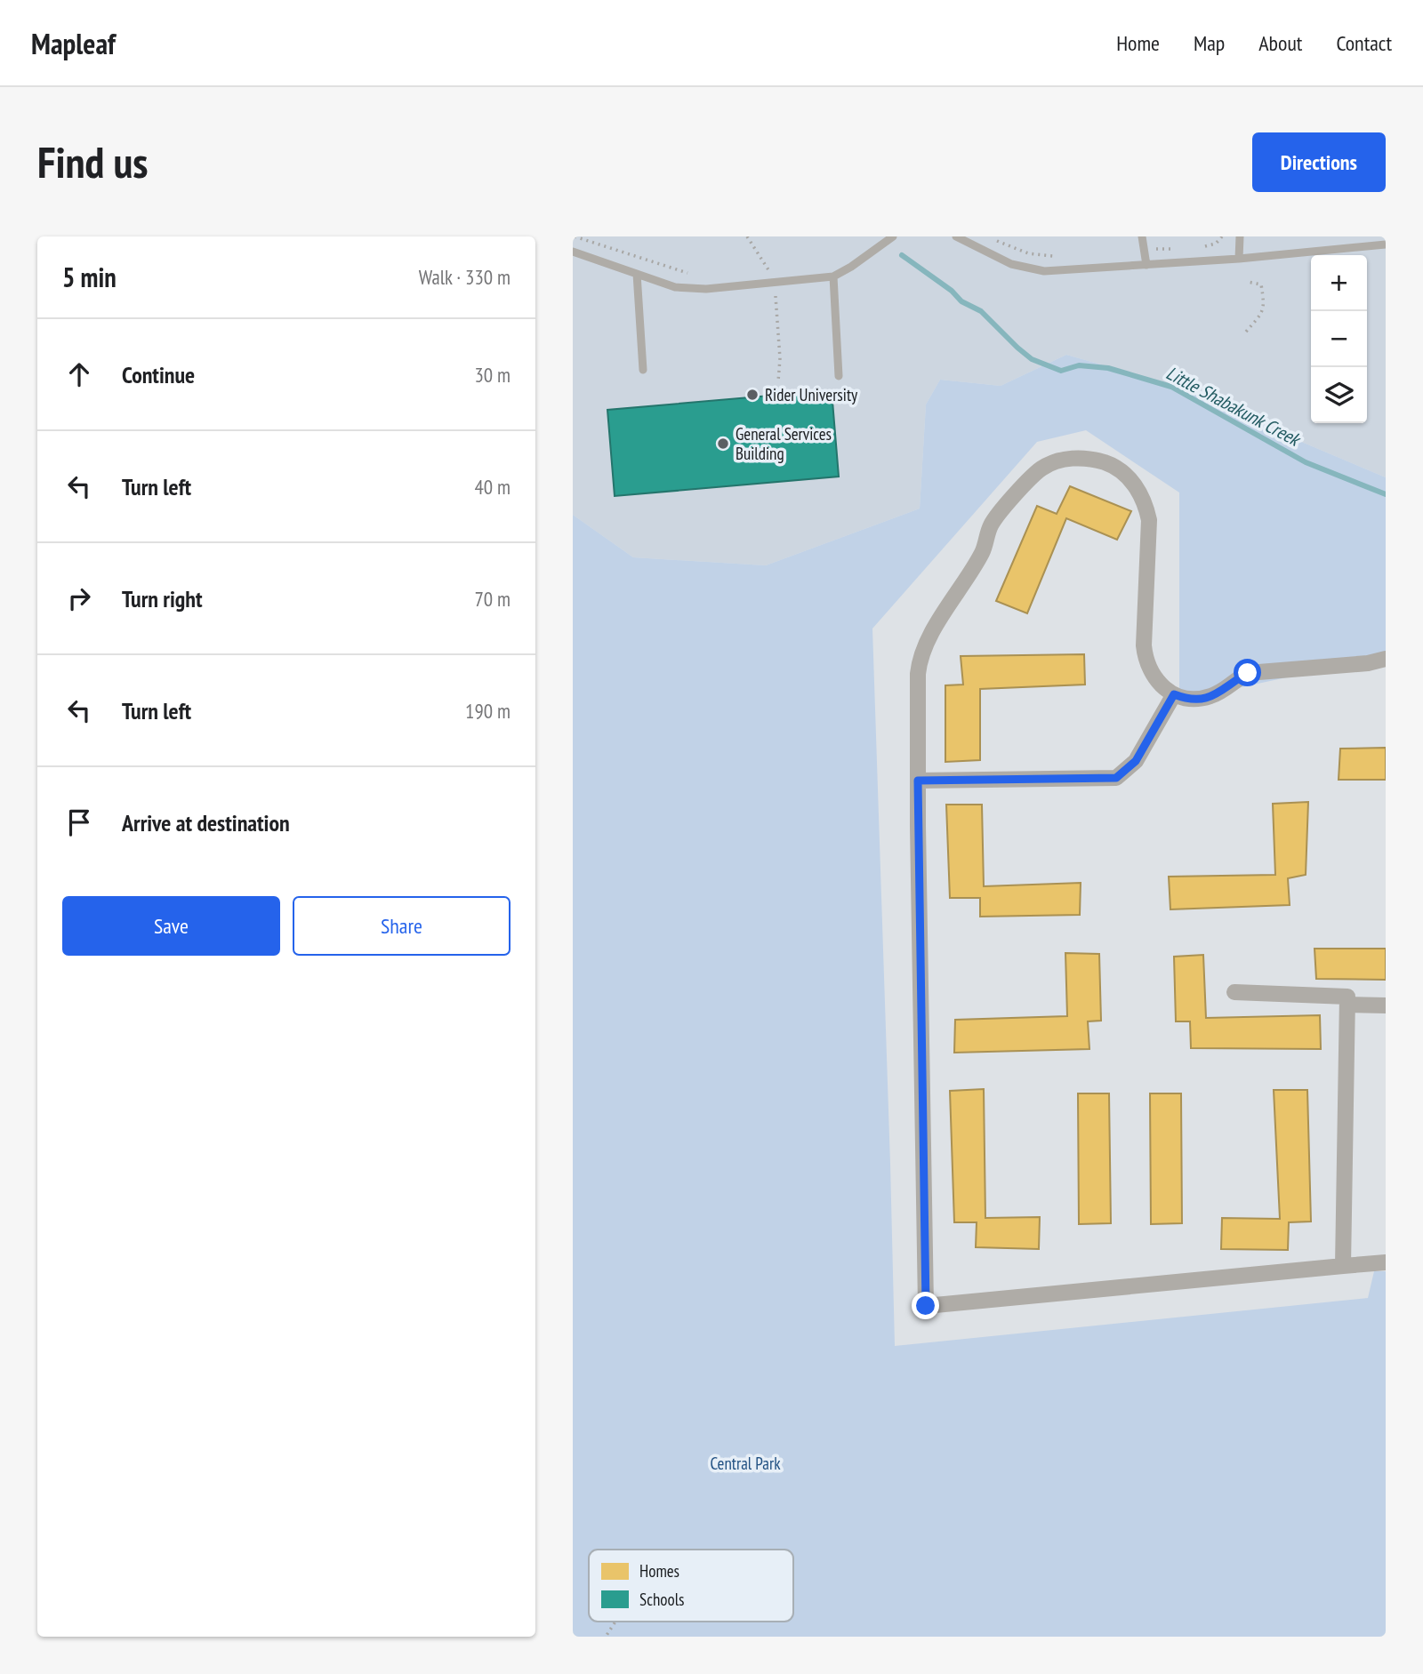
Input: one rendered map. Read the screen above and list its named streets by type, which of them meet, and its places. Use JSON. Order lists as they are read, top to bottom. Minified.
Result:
{"water":["Little Shabakunk Creek"],"parks":["Central Park"],"places":["Rider University","General Services Building"],"legend":["Homes","Schools"],"page":{"header":"Mapleaf","nav":["Home","Map","About","Contact"],"buttons":["Directions",["Save","Share"]],"title":"Find us","heading":["5 min","Walk · 330 m"],"map_buttons":["+","−"],"list":[["Continue","30 m"],["Turn left","40 m"],["Turn right","70 m"],["Turn left","190 m"],"Arrive at destination"]}}
